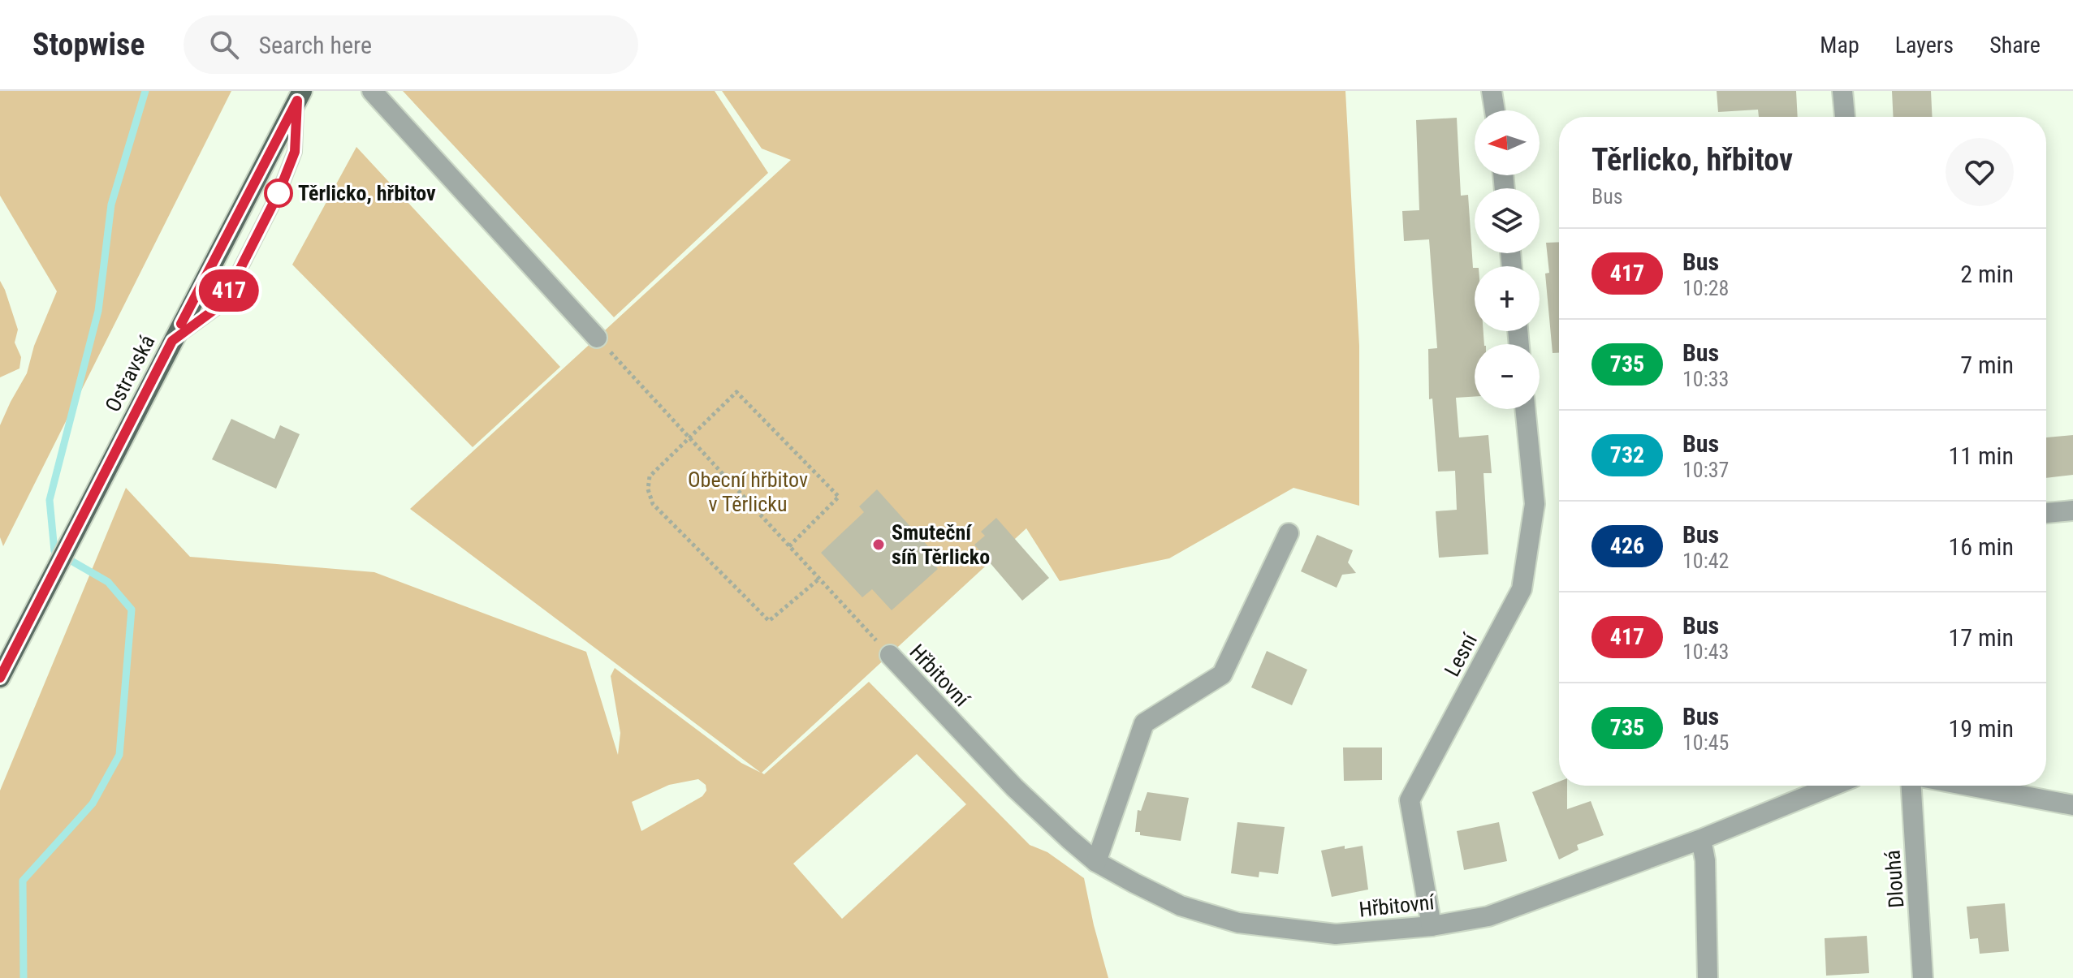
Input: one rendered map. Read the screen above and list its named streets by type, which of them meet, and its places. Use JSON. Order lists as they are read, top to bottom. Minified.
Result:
{"streets":{"main road":["Ostravská"],"street":["Lesní","Hřbitovní","Dlouhá"]},"crossings":[["Lesní","Hřbitovní"]],"parks":["Obecní hřbitov v Těrlicku"],"places":["Těrlicko, hřbitov","Smuteční síň Těrlicko"],"lines":["bus line 417"],"north":"left","page":{"header":"Stopwise","search":"Search here","nav":["Map","Layers","Share"],"on_map":"417","map_buttons":["+","−"],"heading":["Těrlicko, hřbitov","Bus"],"list":[{"mark":"417","name":"Bus","note":"10:28","value":"2 min"},{"mark":"735","name":"Bus","note":"10:33","value":"7 min"},{"mark":"732","name":"Bus","note":"10:37","value":"11 min"},{"mark":"426","name":"Bus","note":"10:42","value":"16 min"},{"mark":"417","name":"Bus","note":"10:43","value":"17 min"},{"mark":"735","name":"Bus","note":"10:45","value":"19 min"}]}}
